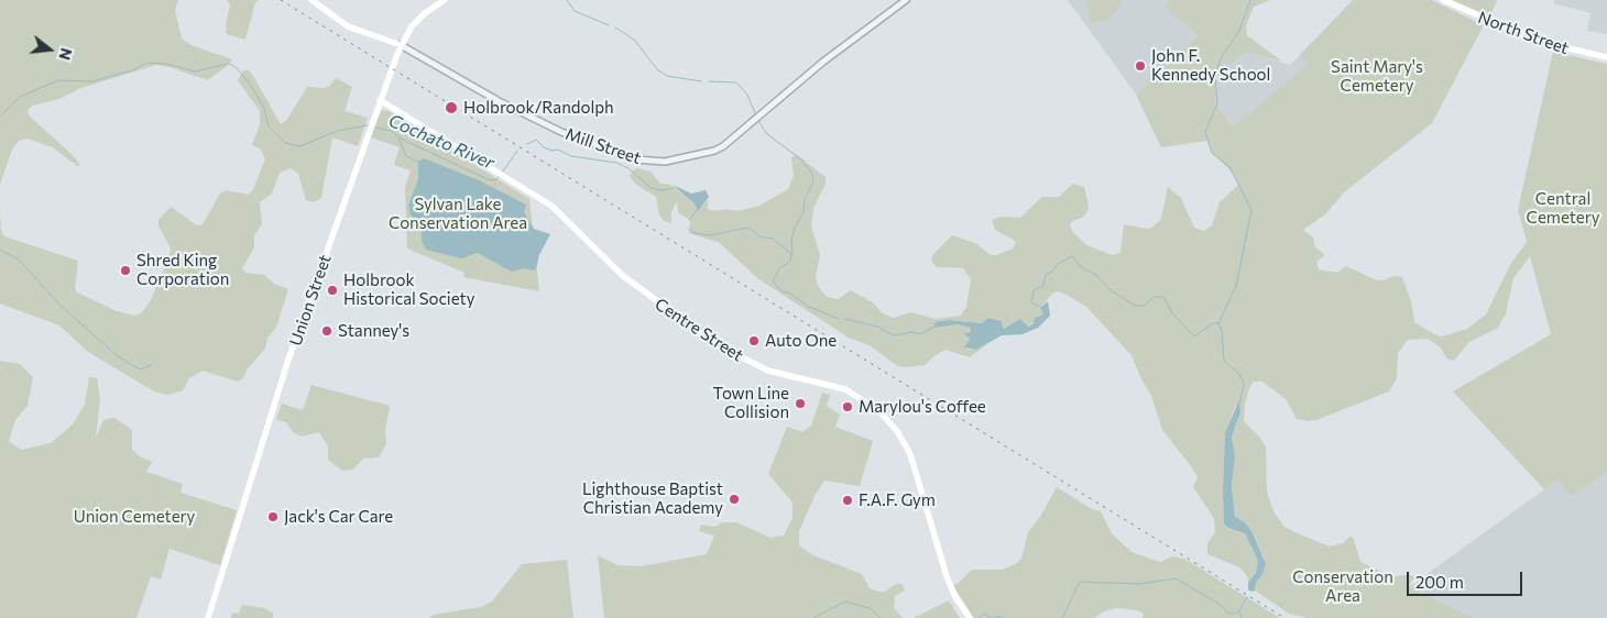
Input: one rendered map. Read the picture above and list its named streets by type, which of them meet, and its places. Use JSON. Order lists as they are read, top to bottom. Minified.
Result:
{"streets":{"main road":["North Street","Union Street","Centre Street"],"street":["Mill Street"]},"crossings":[["Mill Street","Union Street"],["Union Street","Centre Street"]],"water":["Cochato River"],"parks":["Saint Mary's Cemetery","Central Cemetery","Sylvan Lake Conservation Area","Union Cemetery","Conservation Area"],"places":["John F. Kennedy School","Holbrook/Randolph","Shred King Corporation","Holbrook Historical Society","Stanney's","Auto One","Town Line Collision","Marylou's Coffee","Lighthouse Baptist Christian Academy","F.A.F. Gym","Jack's Car Care"],"scale_bar":"200 m","north":"right"}
